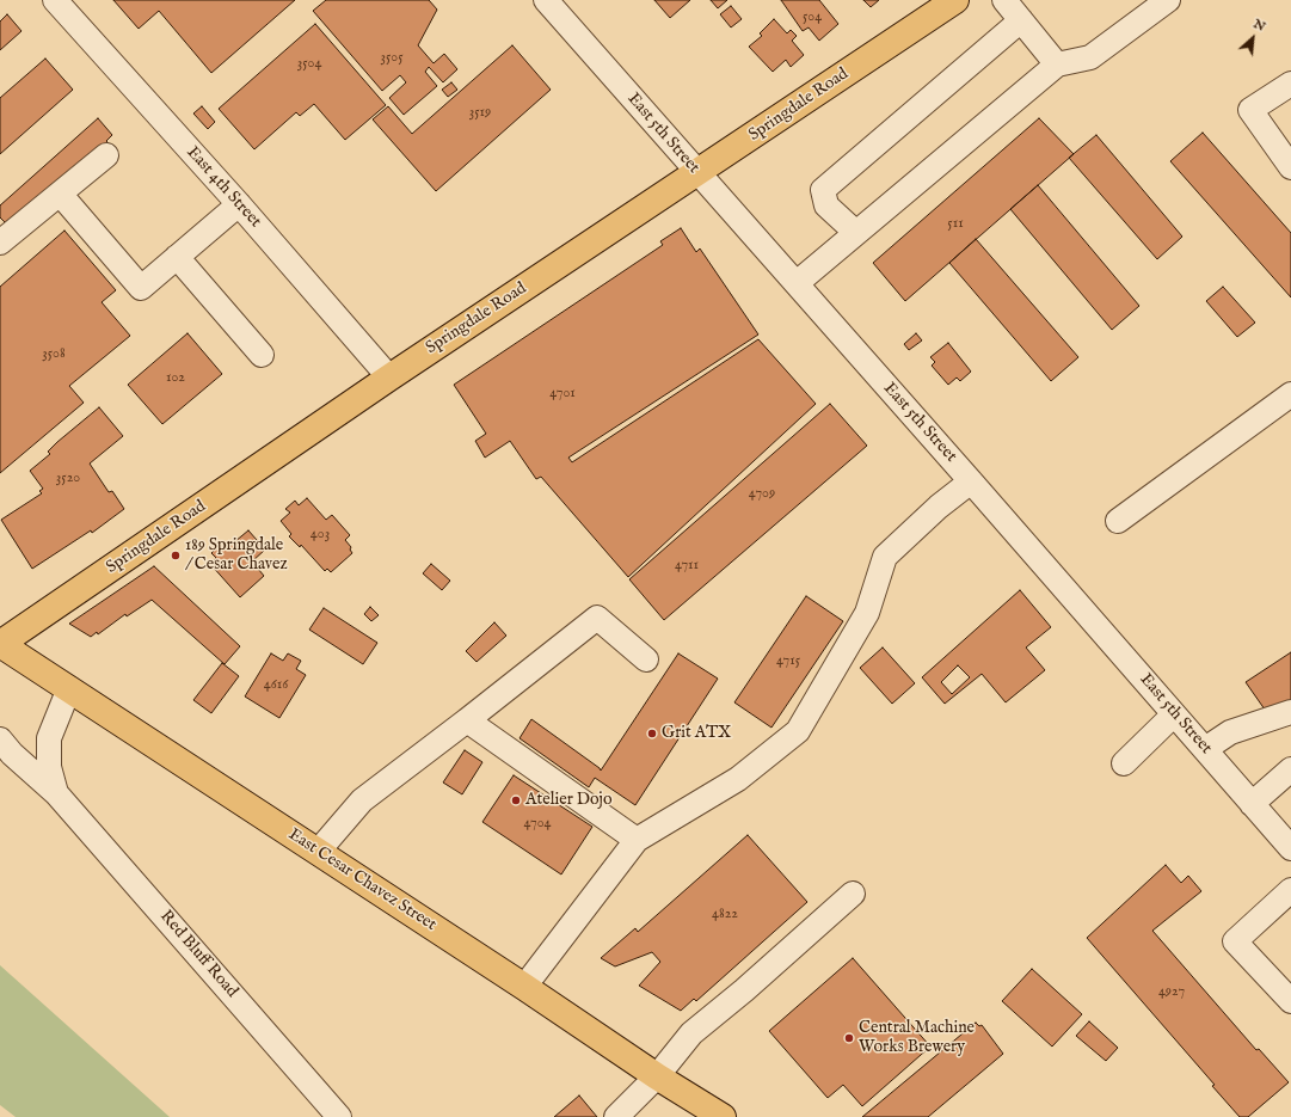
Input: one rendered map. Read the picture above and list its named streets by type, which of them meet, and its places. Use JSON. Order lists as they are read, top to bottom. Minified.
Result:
{"streets":{"main road":["Springdale Road","East Cesar Chavez Street"],"street":["East 5th Street","East 4th Street","Red Bluff Road"]},"crossings":[["Springdale Road","East 5th Street"],["Springdale Road","East 4th Street"],["Springdale Road","East Cesar Chavez Street"],["East Cesar Chavez Street","Red Bluff Road"]],"places":["189 Springdale / Cesar Chavez","Grit ATX","Atelier Dojo","Central Machine Works Brewery"],"house_numbers":["504","3505","3504","3519","511","3508","102","4701","3520","4709","403","4711","4715","4616","4704","4822","4927"],"north":"top right"}
